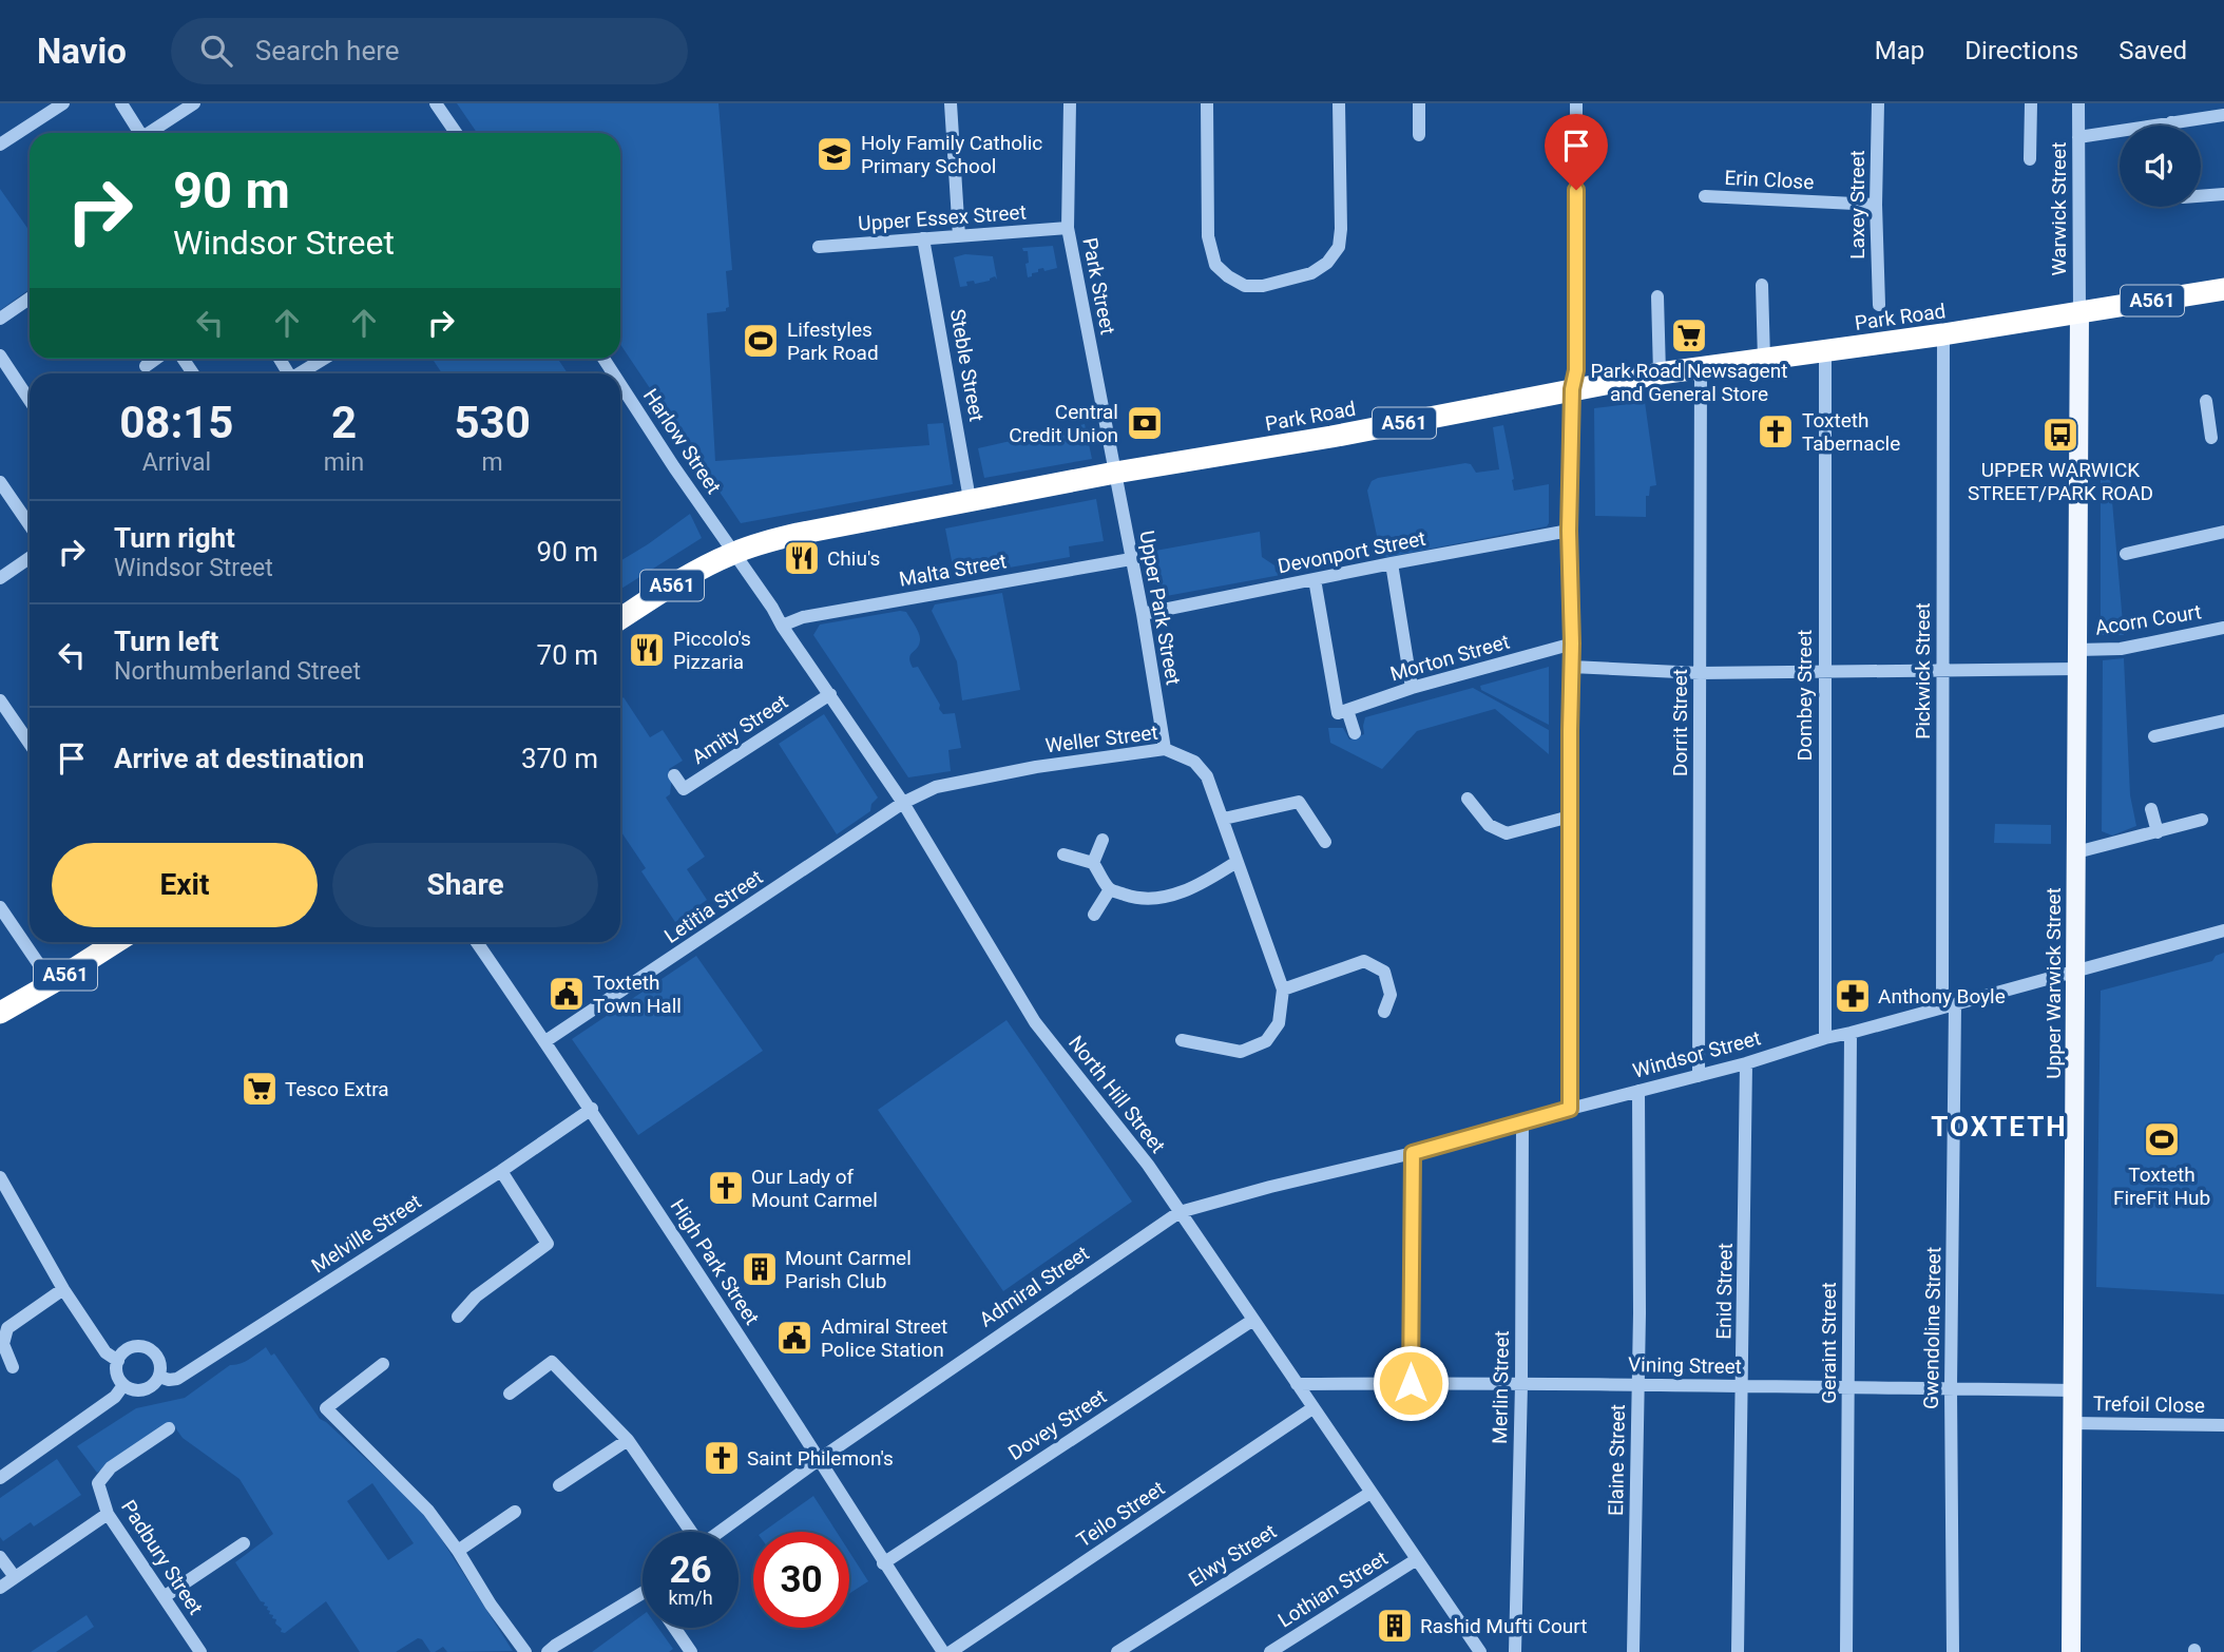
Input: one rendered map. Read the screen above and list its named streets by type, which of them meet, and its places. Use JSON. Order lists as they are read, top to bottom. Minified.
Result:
{"streets":{"highway":["A561","Park Road"],"main road":["Upper Warwick Street"],"street":["Erin Close","Laxey Street","Warwick Street","Upper Essex Street","Park Street","Steble Street","Harlow Street","Devonport Street","Malta Street","Upper Park Street","Acorn Court","Morton Street","Pickwick Street","Dombey Street","Dorrit Street","Amity Street","Weller Street","Letitia Street","Windsor Street","North Hill Street","Melville Street","High Park Street","Admiral Street","Enid Street","Gwendoline Street","Geraint Street","Vining Street","Merlin Street","Trefoil Close","Dovey Street","Elaine Street","Teilo Street","Elwy Street","Padbury Street","Lothian Street"]},"crossings":[["Erin Close","Laxey Street"],["Warwick Street","A561"],["Warwick Street","Park Road"],["Warwick Street","Upper Warwick Street"],["Upper Essex Street","Park Street"],["Upper Essex Street","Steble Street"],["Park Street","Park Road"],["Park Street","Upper Park Street"],["A561","Park Road"],["A561","Upper Warwick Street"],["Park Road","Steble Street"],["Park Road","Harlow Street"],["Park Road","Upper Park Street"],["Park Road","Pickwick Street"],["Park Road","Dombey Street"],["Park Road","Dorrit Street"],["Park Road","Upper Warwick Street"],["Park Road","North Hill Street"],["Harlow Street","North Hill Street"],["Devonport Street","Upper Park Street"],["Malta Street","Upper Park Street"],["Malta Street","North Hill Street"],["Upper Park Street","Weller Street"],["Acorn Court","Upper Warwick Street"],["Pickwick Street","Windsor Street"],["Pickwick Street","Gwendoline Street"],["Dombey Street","Windsor Street"],["Dorrit Street","Windsor Street"],["Amity Street","North Hill Street"],["Weller Street","Letitia Street"],["Weller Street","North Hill Street"],["Letitia Street","North Hill Street"],["Letitia Street","High Park Street"],["Upper Warwick Street","Windsor Street"],["Upper Warwick Street","Vining Street"],["Upper Warwick Street","Trefoil Close"],["Windsor Street","North Hill Street"],["Windsor Street","Admiral Street"],["Windsor Street","Enid Street"],["Windsor Street","Gwendoline Street"],["Windsor Street","Geraint Street"],["Windsor Street","Merlin Street"],["Windsor Street","Elaine Street"],["North Hill Street","Admiral Street"],["North Hill Street","Vining Street"],["North Hill Street","Dovey Street"],["North Hill Street","Teilo Street"],["North Hill Street","Elwy Street"],["North Hill Street","Lothian Street"],["Melville Street","High Park Street"],["High Park Street","Admiral Street"],["High Park Street","Dovey Street"],["Enid Street","Vining Street"],["Gwendoline Street","Vining Street"],["Geraint Street","Vining Street"],["Vining Street","Merlin Street"],["Vining Street","Elaine Street"]],"districts":["TOXTETH"],"places":{"school or university":["Holy Family Catholic Primary School"],"supermarket":["Park Road Newsagent and General Store","Tesco Extra"],"sports":["Lifestyles Park Road","Toxteth FireFit Hub"],"bank":["Central Credit Union"],"church":["Toxteth Tabernacle","Our Lady of Mount Carmel","Saint Philemon's"],"bus stop":["UPPER WARWICK STREET/PARK ROAD"],"restaurant":["Chiu's","Piccolo's Pizzaria"],"public building":["Toxteth Town Hall","Admiral Street Police Station"],"pharmacy":["Anthony Boyle"],"building":["Mount Carmel Parish Club","Rashid Mufti Court"]},"page":{"header":"Navio","search":"Search here","nav":["Map","Directions","Saved"],"turn":["90 m","Windsor Street"],"eta":["08:15","Arrival","2","min","530","m"],"list":[{"name":"Turn right","note":"Windsor Street","value":"90 m"},{"name":"Turn left","note":"Northumberland Street","value":"70 m"},{"name":"Arrive at destination","value":"370 m"}],"buttons":["Exit","Share"],"speed":"26 km/h","limit":"30"}}
